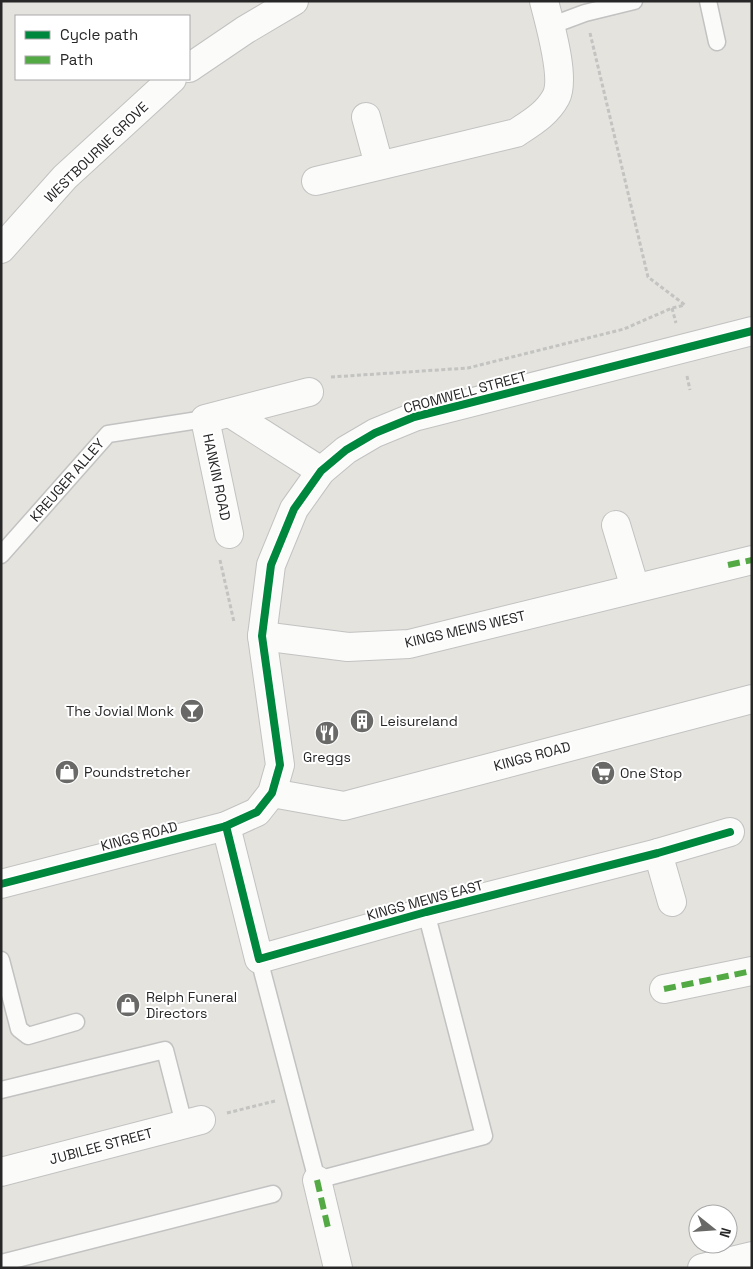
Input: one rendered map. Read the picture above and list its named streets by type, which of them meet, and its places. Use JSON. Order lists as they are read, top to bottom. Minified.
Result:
{"streets":{"street":["WESTBOURNE GROVE","CROMWELL STREET","HANKIN ROAD","KINGS MEWS WEST","KINGS ROAD","KINGS MEWS EAST","JUBILEE STREET"],"lane":["KREUGER ALLEY"]},"crossings":[["CROMWELL STREET","KINGS MEWS WEST"],["CROMWELL STREET","KINGS ROAD"],["HANKIN ROAD","KREUGER ALLEY"]],"places":{"bar":["The Jovial Monk"],"building":["Leisureland"],"restaurant":["Greggs"],"shop":["Poundstretcher","Relph Funeral Directors"],"supermarket":["One Stop"]},"legend":["Cycle path","Path"],"north":"right"}
